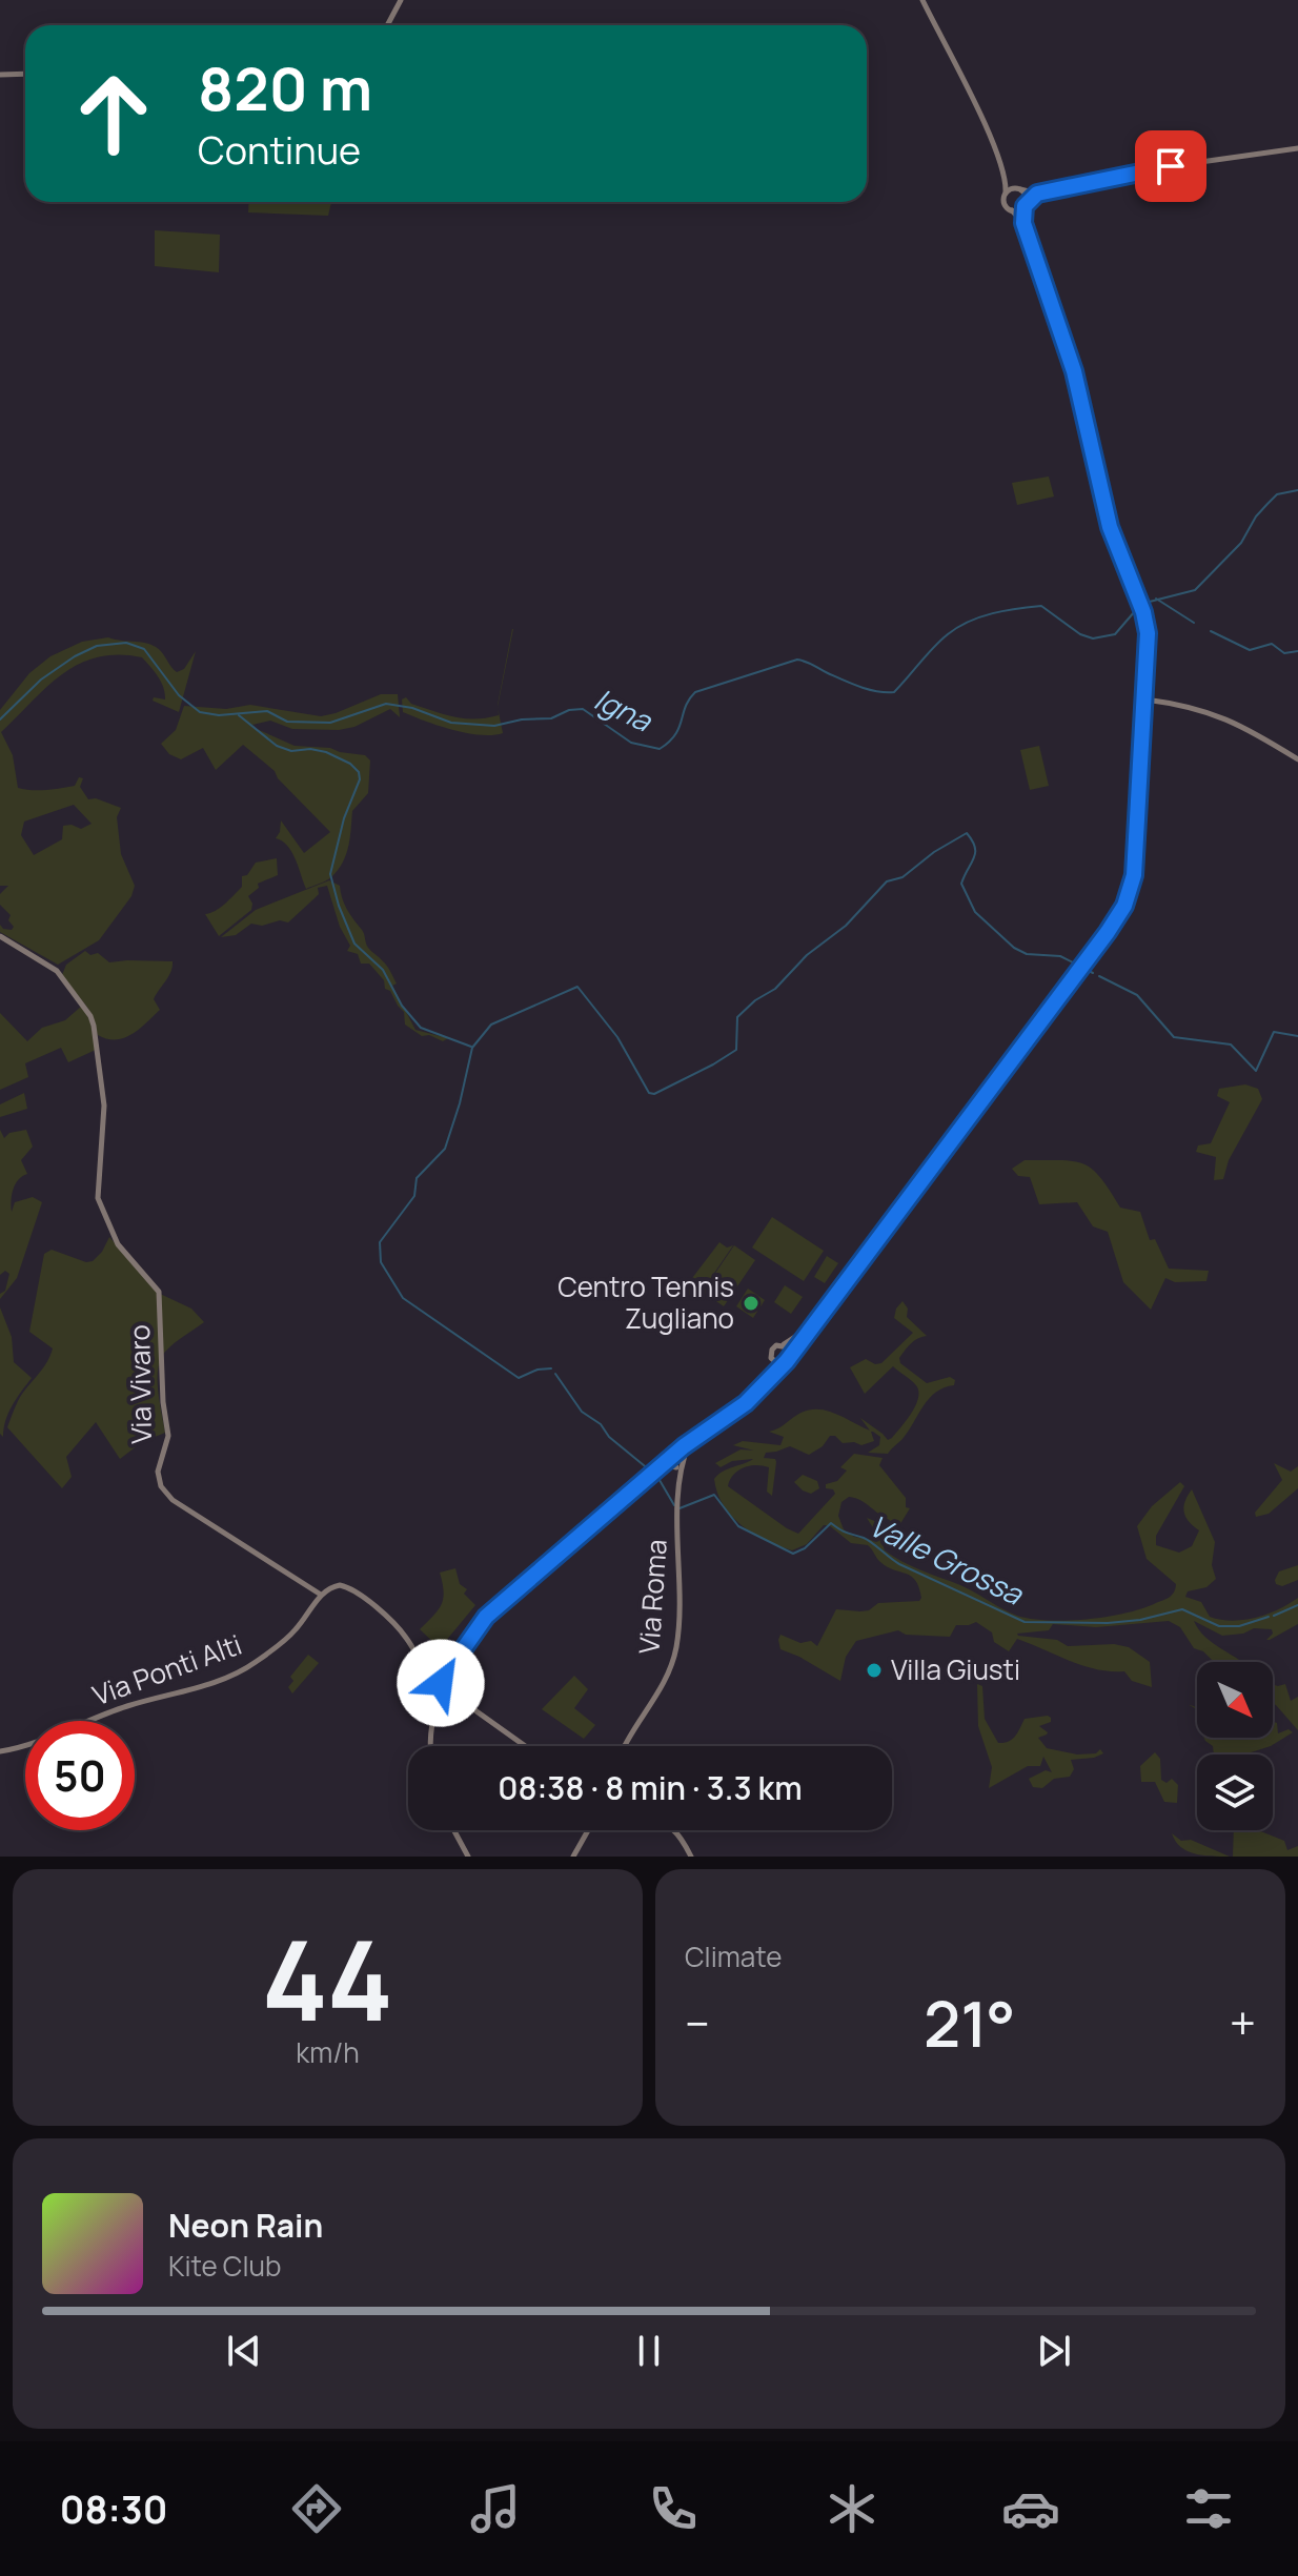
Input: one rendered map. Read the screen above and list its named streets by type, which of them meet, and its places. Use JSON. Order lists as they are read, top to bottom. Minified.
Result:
{"streets":{"main road":["Via Vivaro","Via Roma","Via Ponti Alti"]},"crossings":[["Via Vivaro","Via Ponti Alti"]],"water":["Igna","Valle Grossa"],"places":["Centro Tennis Zugliano","Villa Giusti"],"north":"bottom right","page":{"turn":["820 m","Continue"],"limit":"50","trip":"08:38 · 8 min · 3.3 km","tile":[["44","km/h"],"Climate"],"heat":["−","21°","+"],"song":["Neon Rain","Kite Club"],"tabs":"08:30"}}
